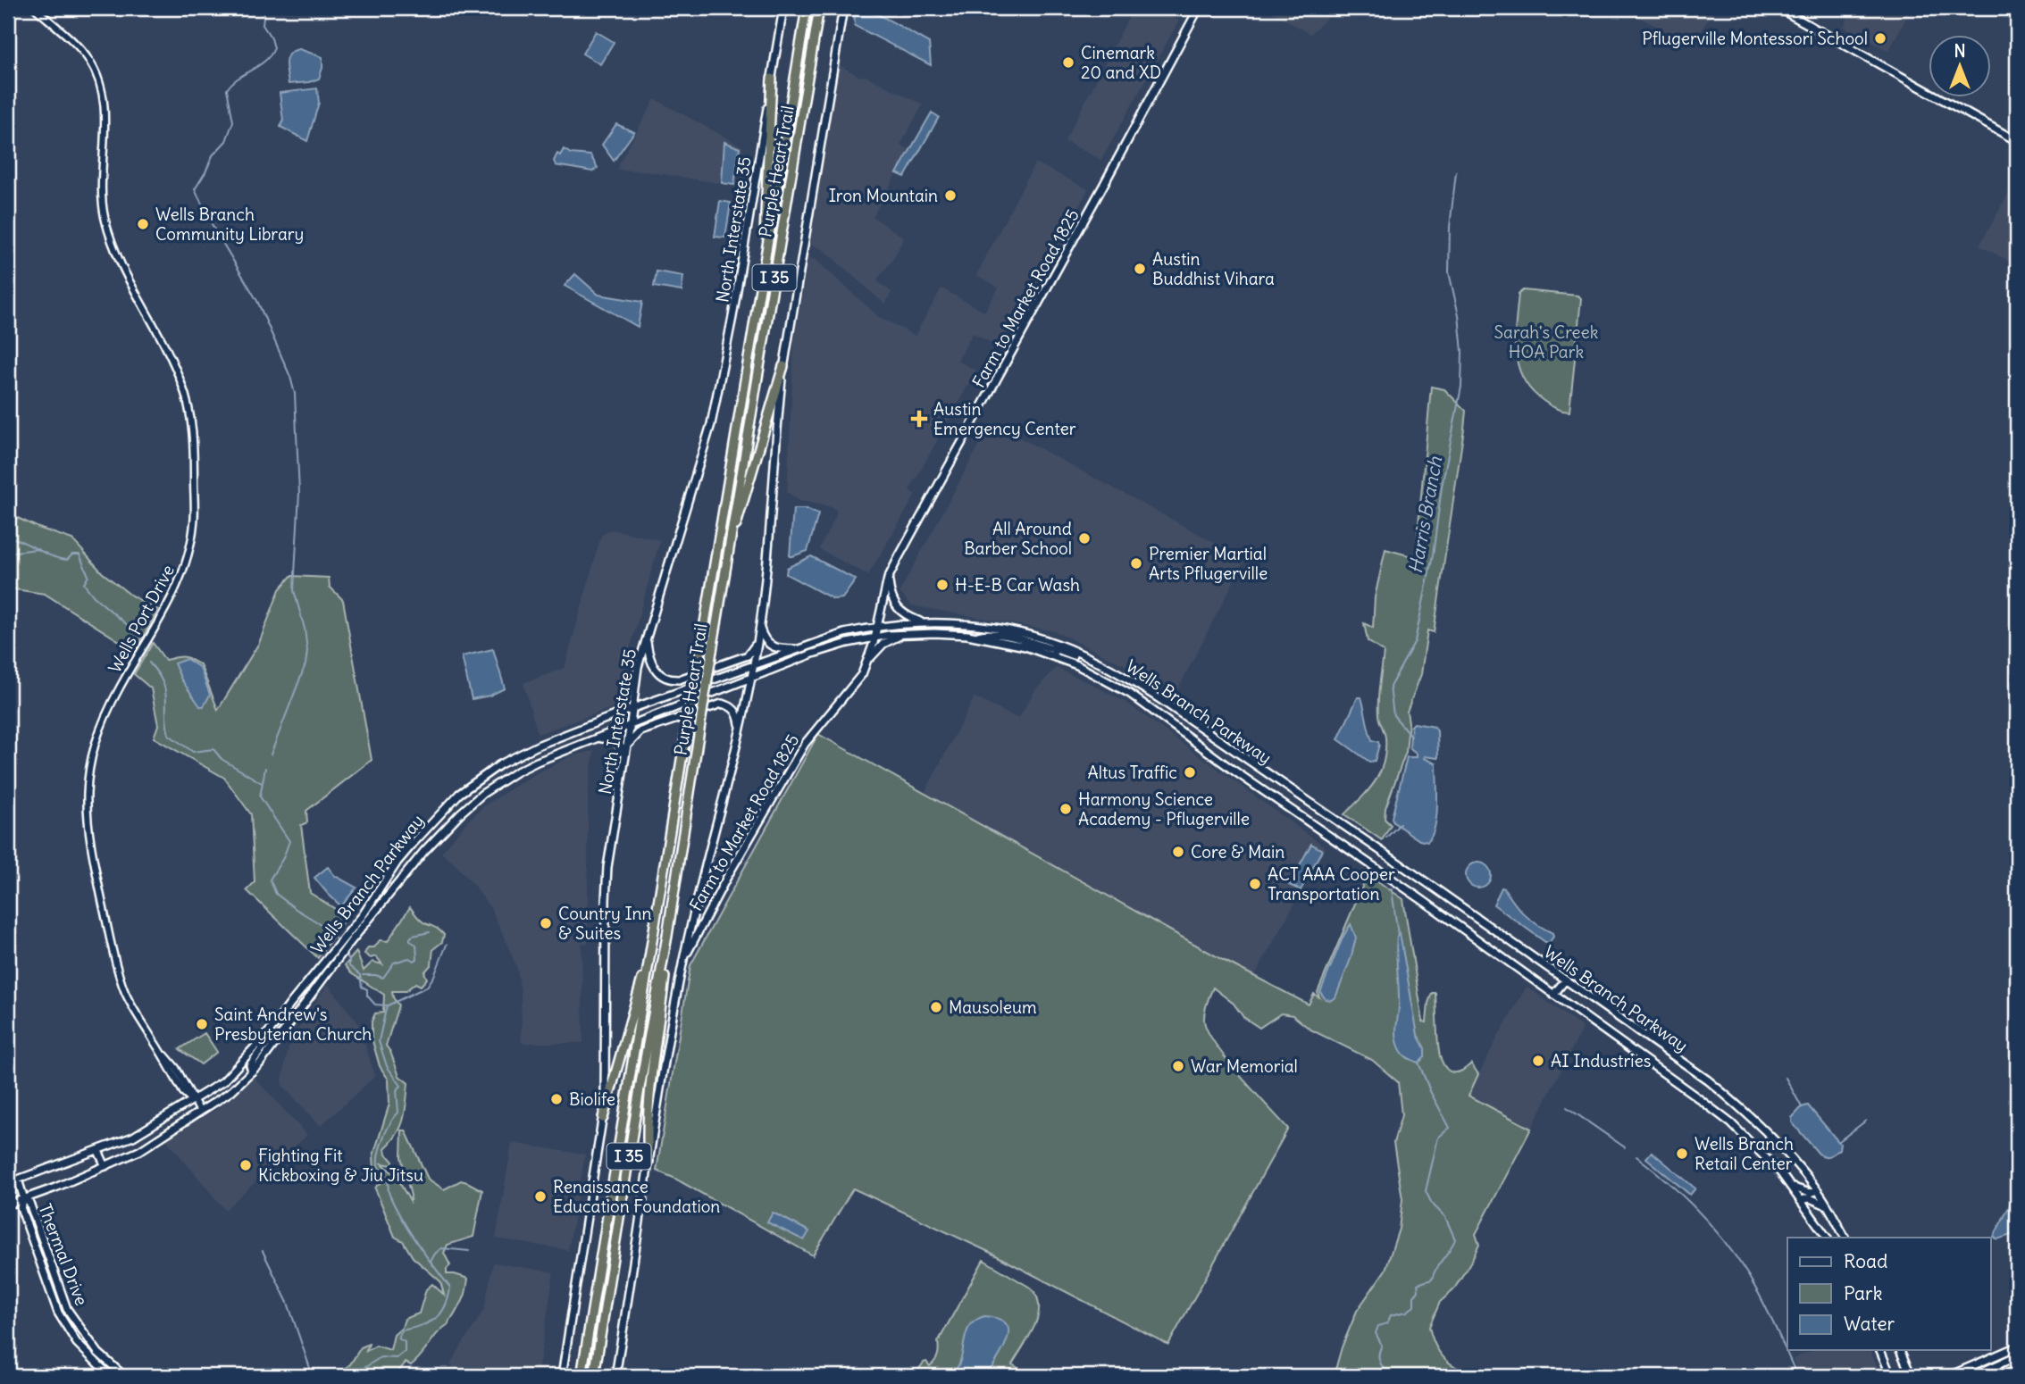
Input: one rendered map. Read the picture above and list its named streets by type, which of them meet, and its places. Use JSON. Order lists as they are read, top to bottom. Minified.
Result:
{"streets":{"highway":["Purple Heart Trail","I 35"],"main road":["North Interstate 35","Farm to Market Road 1825","Wells Branch Parkway","Thermal Drive"],"street":["Wells Port Drive"]},"crossings":[["North Interstate 35","Wells Branch Parkway"],["Farm to Market Road 1825","Wells Branch Parkway"],["Wells Port Drive","Wells Branch Parkway"],["Wells Branch Parkway","Thermal Drive"]],"water":["Harris Branch"],"parks":["Sarah's Creek HOA Park"],"places":{"other":["Pflugerville Montessori School","Cinemark 20 and XD","Iron Mountain","Wells Branch Community Library","Austin Buddhist Vihara","All Around Barber School","Premier Martial Arts Pflugerville","H-E-B Car Wash","Altus Traffic","Harmony Science Academy - Pflugerville","Core & Main","ACT AAA Cooper Transportation","Country Inn & Suites","Mausoleum","Saint Andrew's Presbyterian Church","AI Industries","War Memorial","Biolife","Wells Branch Retail Center","Fighting Fit Kickboxing & Jiu Jitsu","Renaissance Education Foundation"],"health":["Austin Emergency Center"]},"legend":["Road","Park","Water"],"north":"top"}
